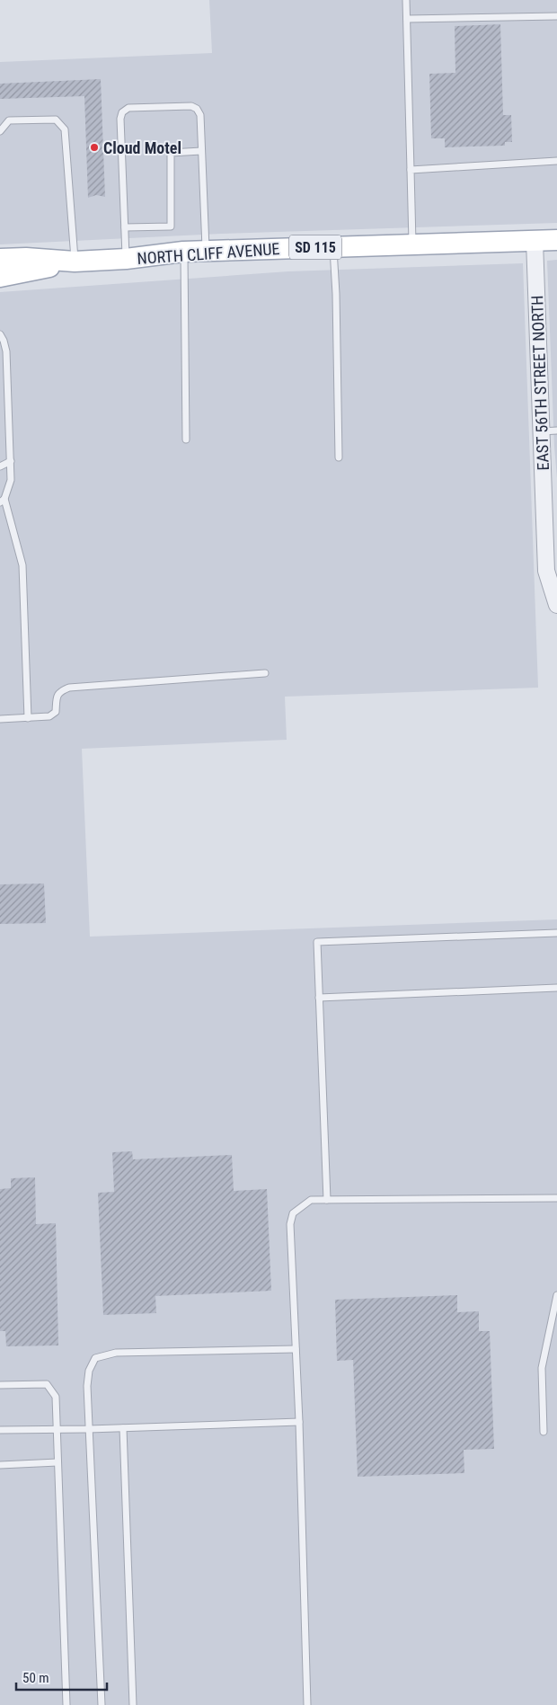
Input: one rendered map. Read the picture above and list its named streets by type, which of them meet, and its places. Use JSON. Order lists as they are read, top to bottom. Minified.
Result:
{"streets":{"main road":["SD 115","NORTH CLIFF AVENUE"],"street":["EAST 56TH STREET NORTH"]},"crossings":[["NORTH CLIFF AVENUE","EAST 56TH STREET NORTH"]],"places":["Cloud Motel"],"scale_bar":"50 m"}
